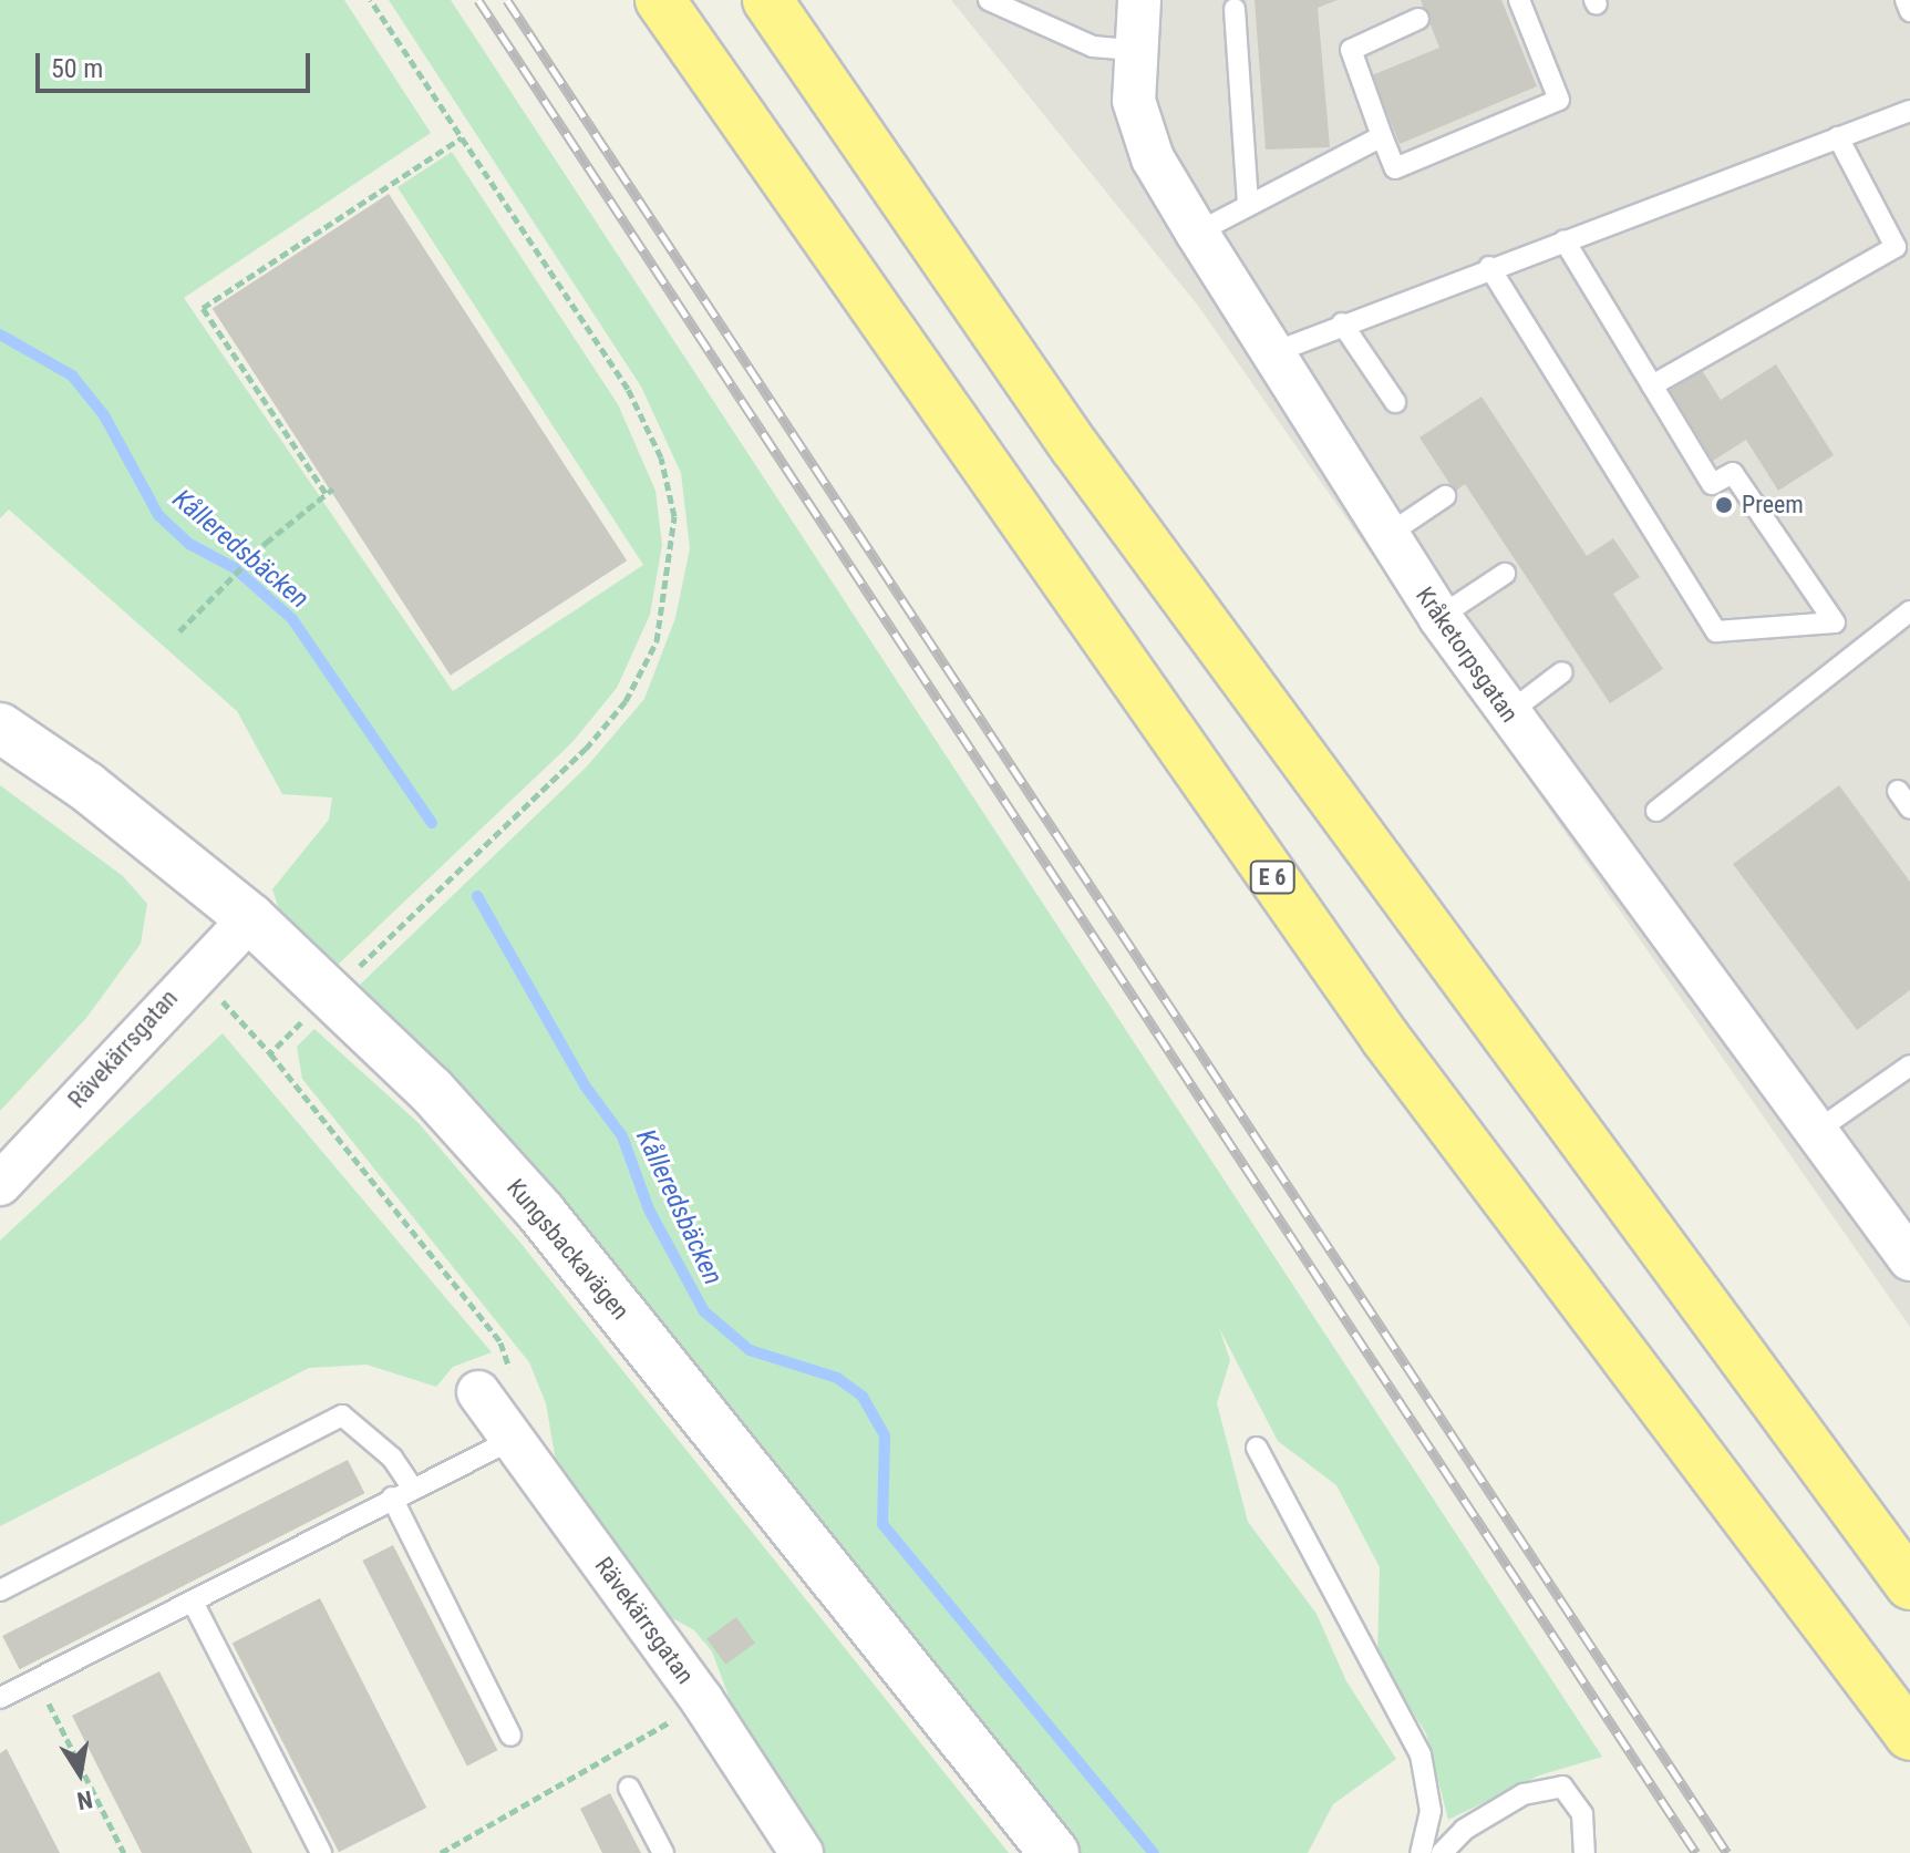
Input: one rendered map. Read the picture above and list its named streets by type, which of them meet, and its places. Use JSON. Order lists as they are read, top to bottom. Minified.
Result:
{"streets":{"highway":["E 6"],"street":["Kråketorpsgatan","Rävekärrsgatan","Kungsbackavägen"]},"crossings":[["Rävekärrsgatan","Kungsbackavägen"]],"water":["Kålleredsbäcken"],"places":["Preem"],"scale_bar":"50 m","north":"bottom"}
